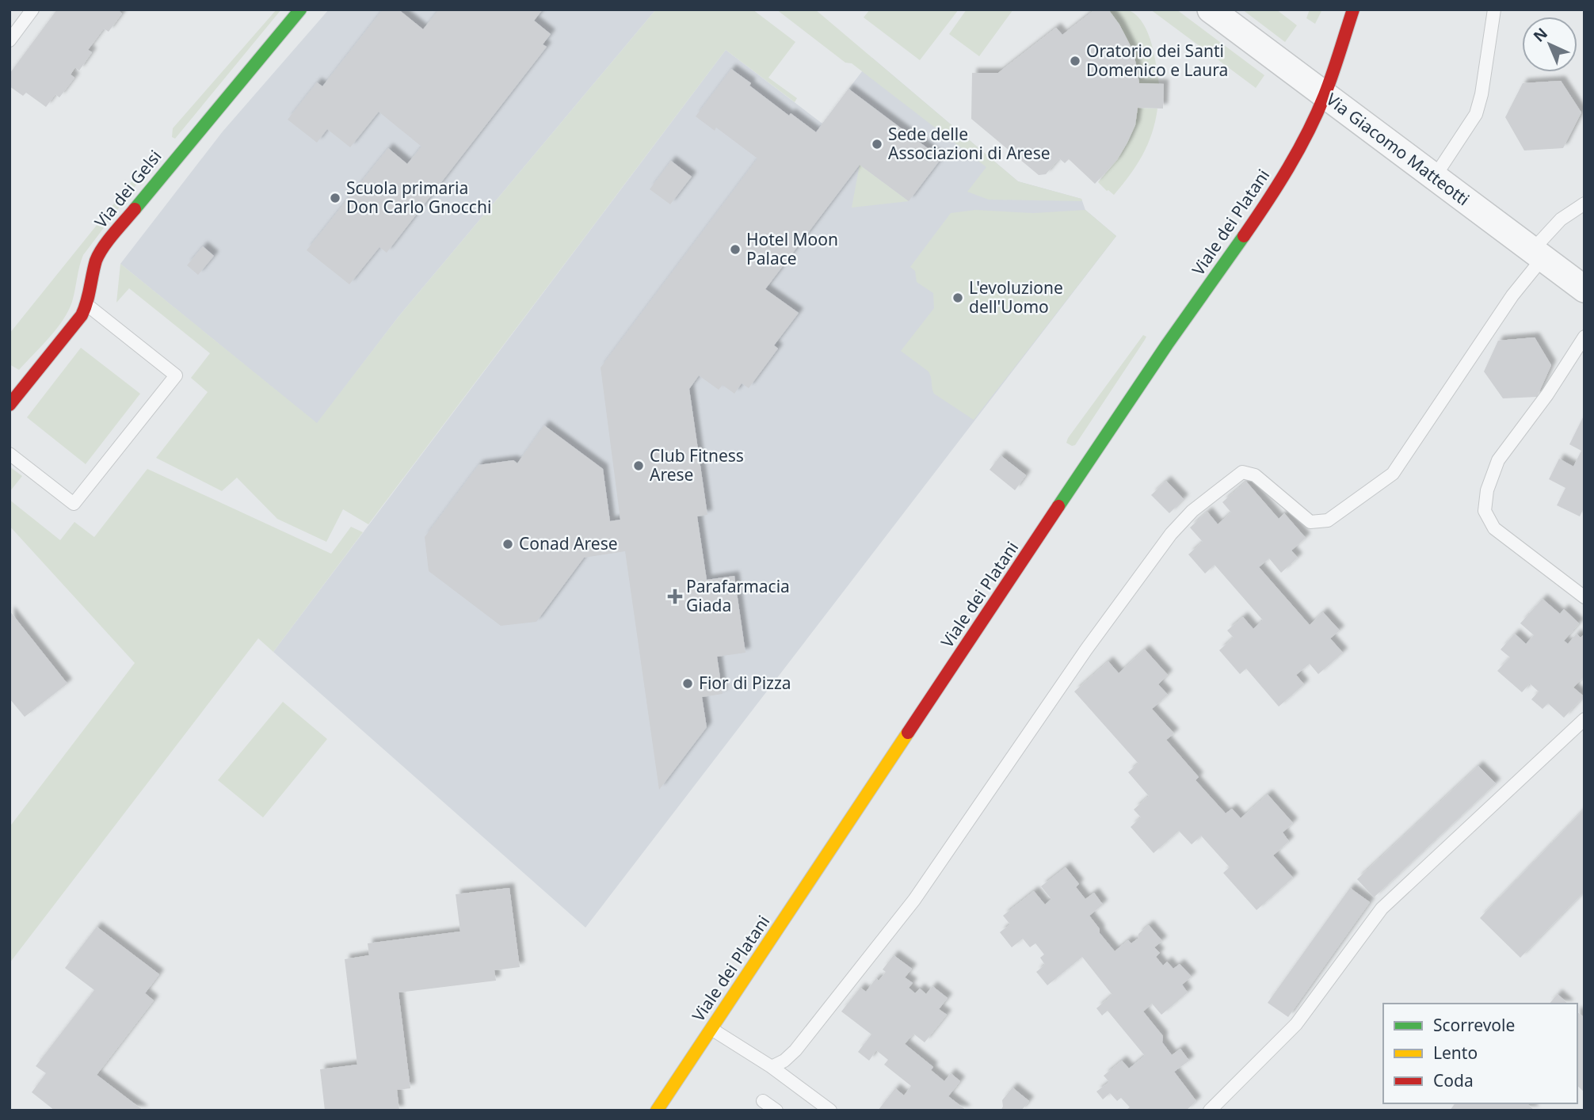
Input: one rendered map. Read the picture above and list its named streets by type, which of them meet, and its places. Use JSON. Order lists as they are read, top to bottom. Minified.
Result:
{"streets":{"street":["Via Giacomo Matteotti","Via dei Gelsi","Viale dei Platani"]},"crossings":[["Via Giacomo Matteotti","Viale dei Platani"]],"places":{"other":["Oratorio dei Santi Domenico e Laura","Sede delle Associazioni di Arese","Scuola primaria Don Carlo Gnocchi","Hotel Moon Palace","L'evoluzione dell'Uomo","Club Fitness Arese","Conad Arese","Fior di Pizza"],"health":["Parafarmacia Giada"]},"legend":["Scorrevole","Lento","Coda"],"north":"top left"}
